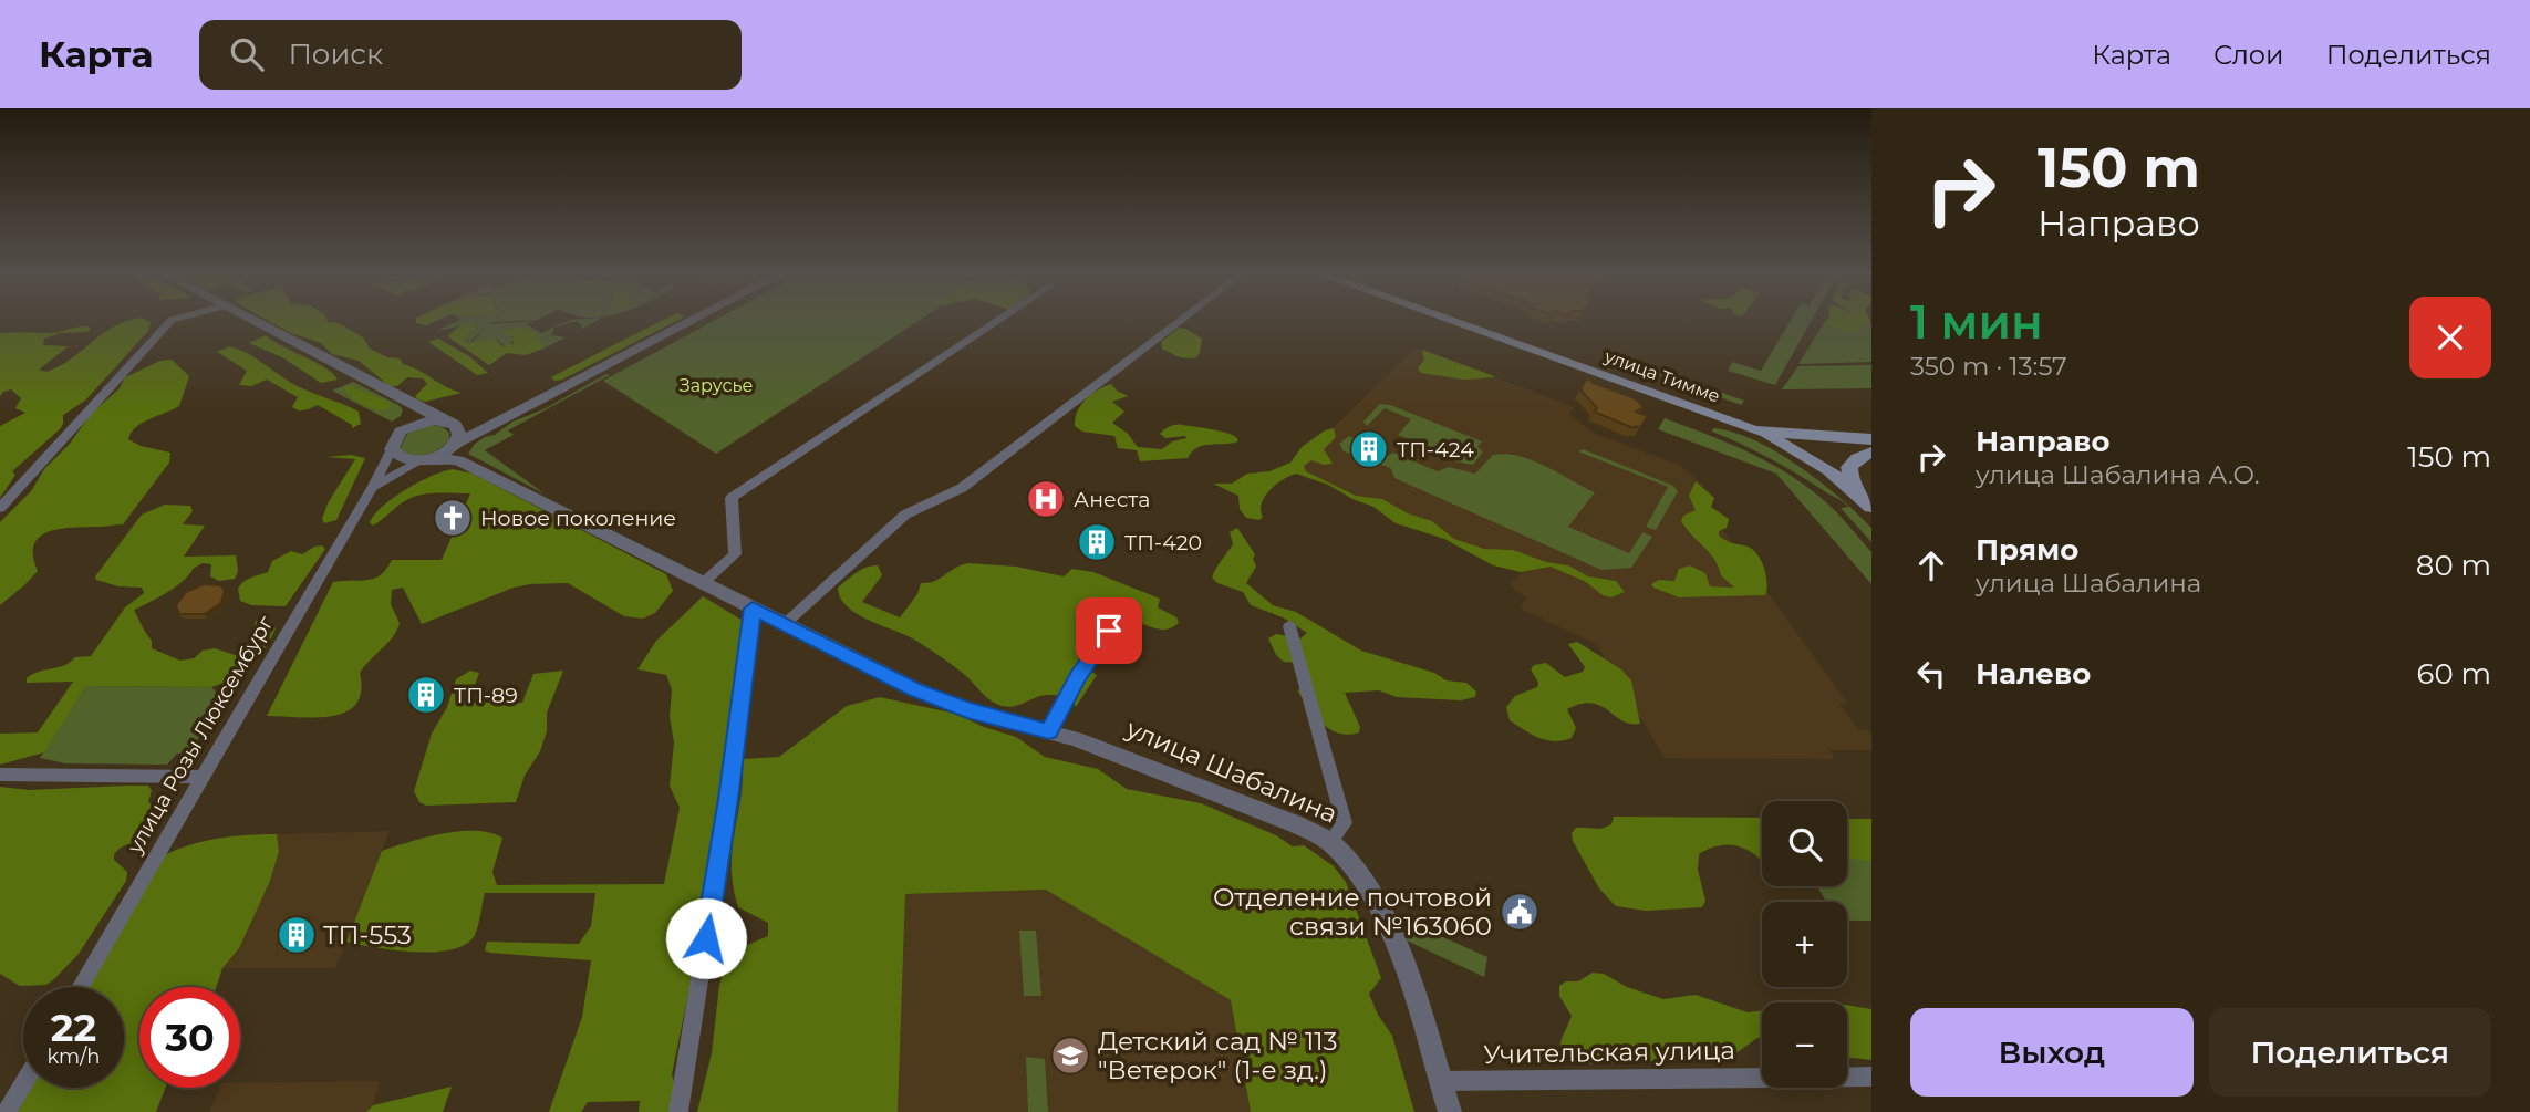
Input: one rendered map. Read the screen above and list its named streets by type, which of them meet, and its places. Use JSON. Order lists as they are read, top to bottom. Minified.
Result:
{"streets":{"main road":["улица Тимме"],"street":["улица Розы Люксембург","улица Шабалина","Учительская улица"]},"crossings":[["улица Шабалина","Учительская улица"]],"parks":["Зарусье"],"places":{"building":["ТП-424","ТП-420","ТП-89","ТП-553"],"hospital":["Анеста"],"church":["Новое поколение"],"public building":["Отделение почтовой связи №163060"],"school or university":["Детский сад № 113 \"Ветерок\" (1-е зд.)"]},"page":{"header":"Карта","search":"Поиск","nav":["Карта","Слои","Поделиться"],"turn":["150 m","Направо"],"heading":["1 мин","350 m · 13:57"],"list":[{"name":"Направо","note":"улица Шабалина А.О.","value":"150 m"},{"name":"Прямо","note":"улица Шабалина","value":"80 m"},{"name":"Налево","value":"60 m"}],"map_buttons":["+","−"],"speed":"22 km/h","limit":"30","buttons":["Выход","Поделиться"]}}
